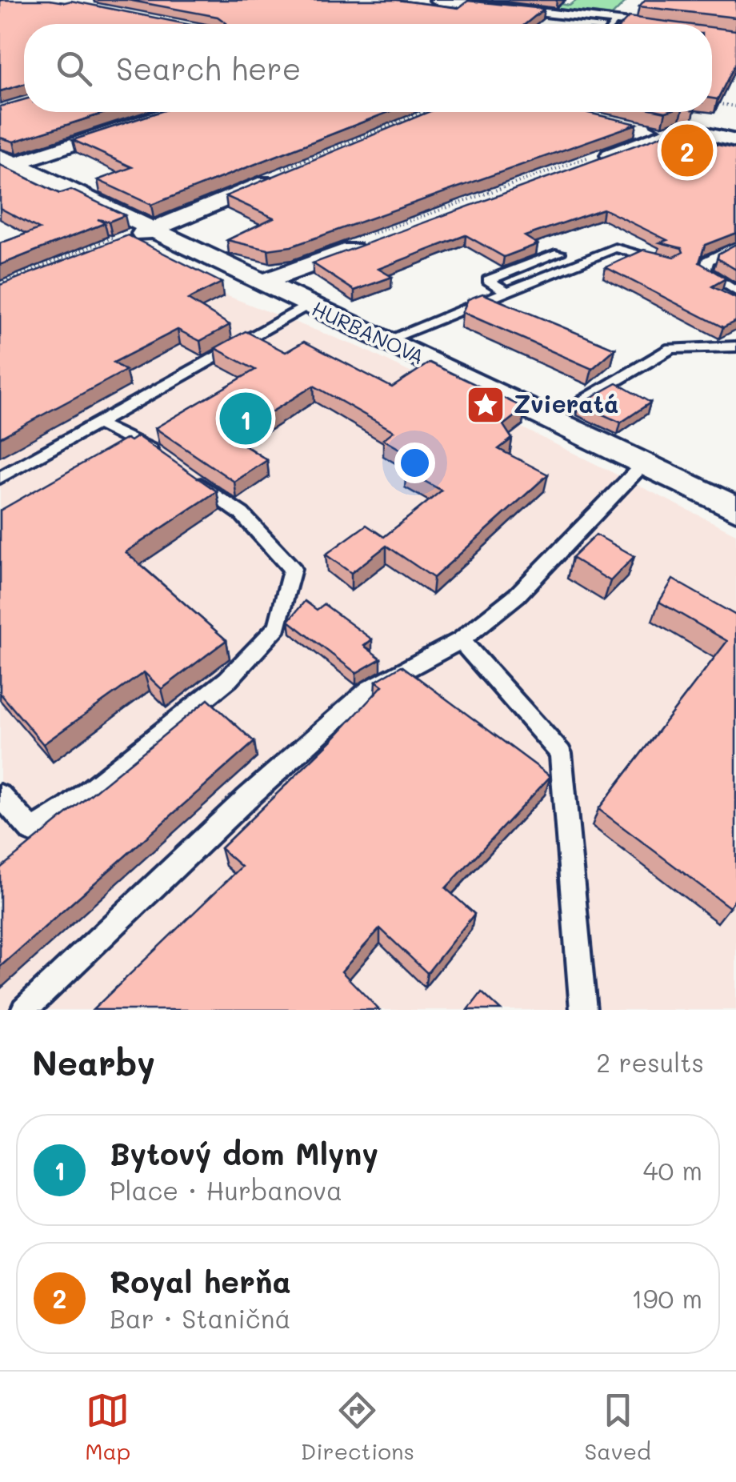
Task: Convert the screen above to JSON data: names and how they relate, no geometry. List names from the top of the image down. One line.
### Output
{"streets":{"street":["HURBANOVA"]},"places":{"place":["Zvieratá"]},"page":{"search":"Search here","pins":["2","1"],"heading":["Nearby","2 results"],"list":[{"mark":"1","name":"Bytový dom Mlyny","note":"Place · Hurbanova","value":"40 m"},{"mark":"2","name":"Royal herňa","note":"Bar · Staničná","value":"190 m"}],"nav":["Map","Directions","Saved"]}}
